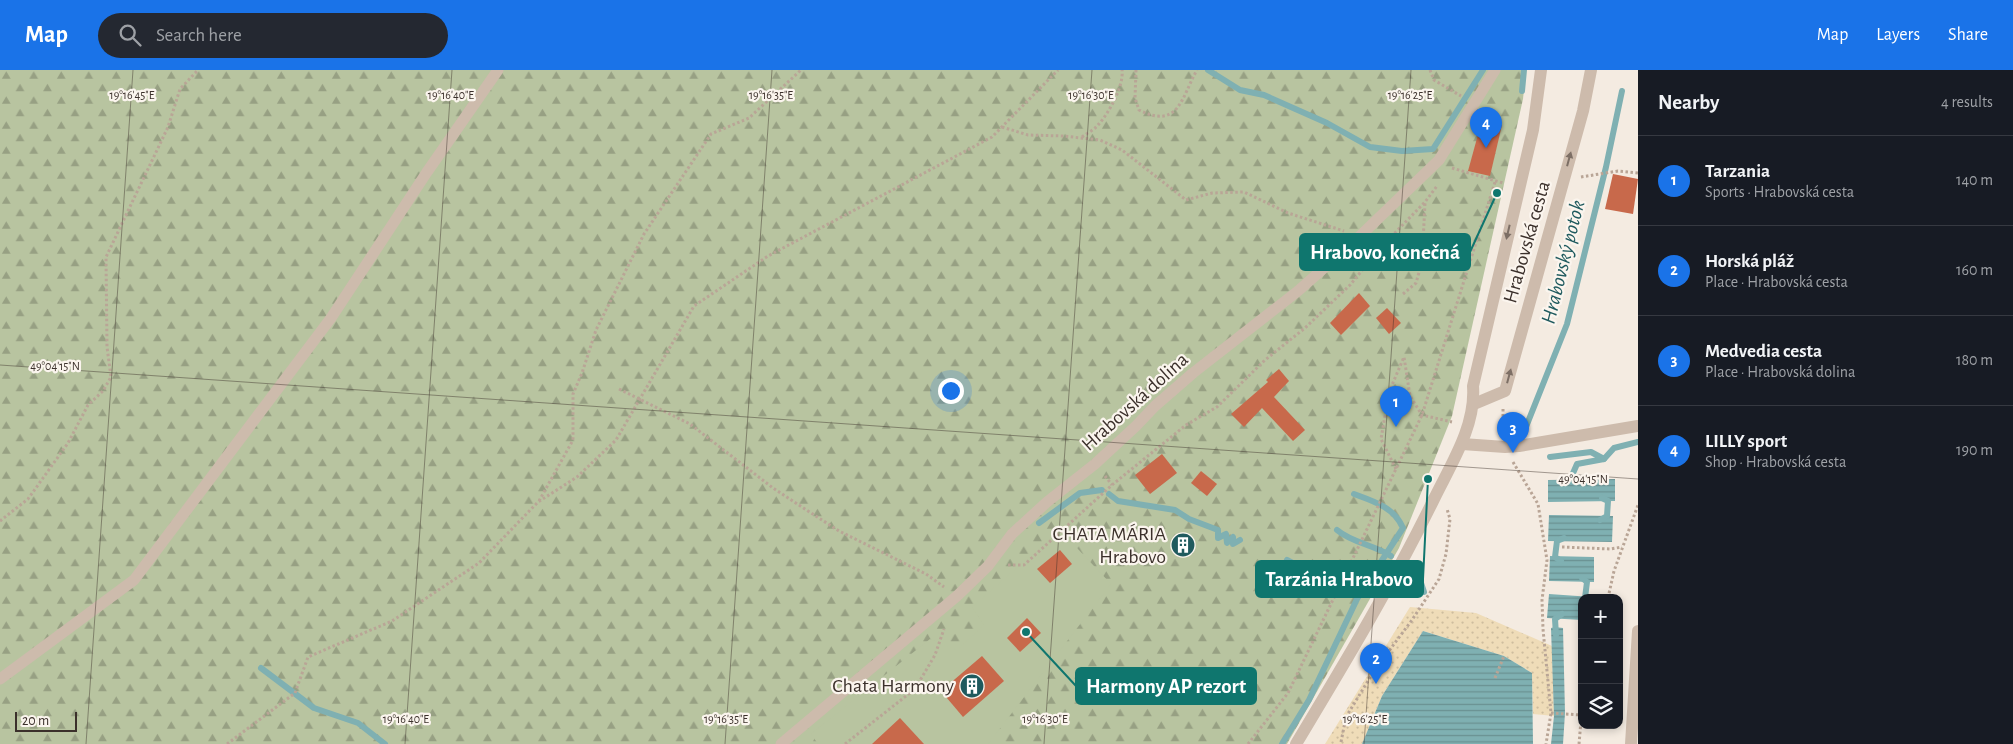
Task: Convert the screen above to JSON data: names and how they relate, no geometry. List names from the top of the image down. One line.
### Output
{"streets":{"street":["Hrabovská cesta"],"lane":["Hrabovská dolina"]},"water":["Hrabovský potok"],"places":{"other":["Hrabovo, konečná","Tarzánia Hrabovo","Harmony AP rezort"],"building":["CHATA MÁRIA Hrabovo","Chata Harmony"]},"scale_bar":"20 m","page":{"header":"Map","search":"Search here","nav":["Map","Layers","Share"],"heading":["Nearby","4 results"],"pins":["4","1","3","2"],"list":[{"mark":"1","name":"Tarzania","note":"Sports · Hrabovská cesta","value":"140 m"},{"mark":"2","name":"Horská pláž","note":"Place · Hrabovská cesta","value":"160 m"},{"mark":"3","name":"Medvedia cesta","note":"Place · Hrabovská dolina","value":"180 m"},{"mark":"4","name":"LILLY sport","note":"Shop · Hrabovská cesta","value":"190 m"}],"map_buttons":["+","−"],"scale":"20 m"},"coordinates":["19°16'45\"E","19°16'40\"E","19°16'35\"E","19°16'30\"E","19°16'25\"E","49°04'15\"N"]}
